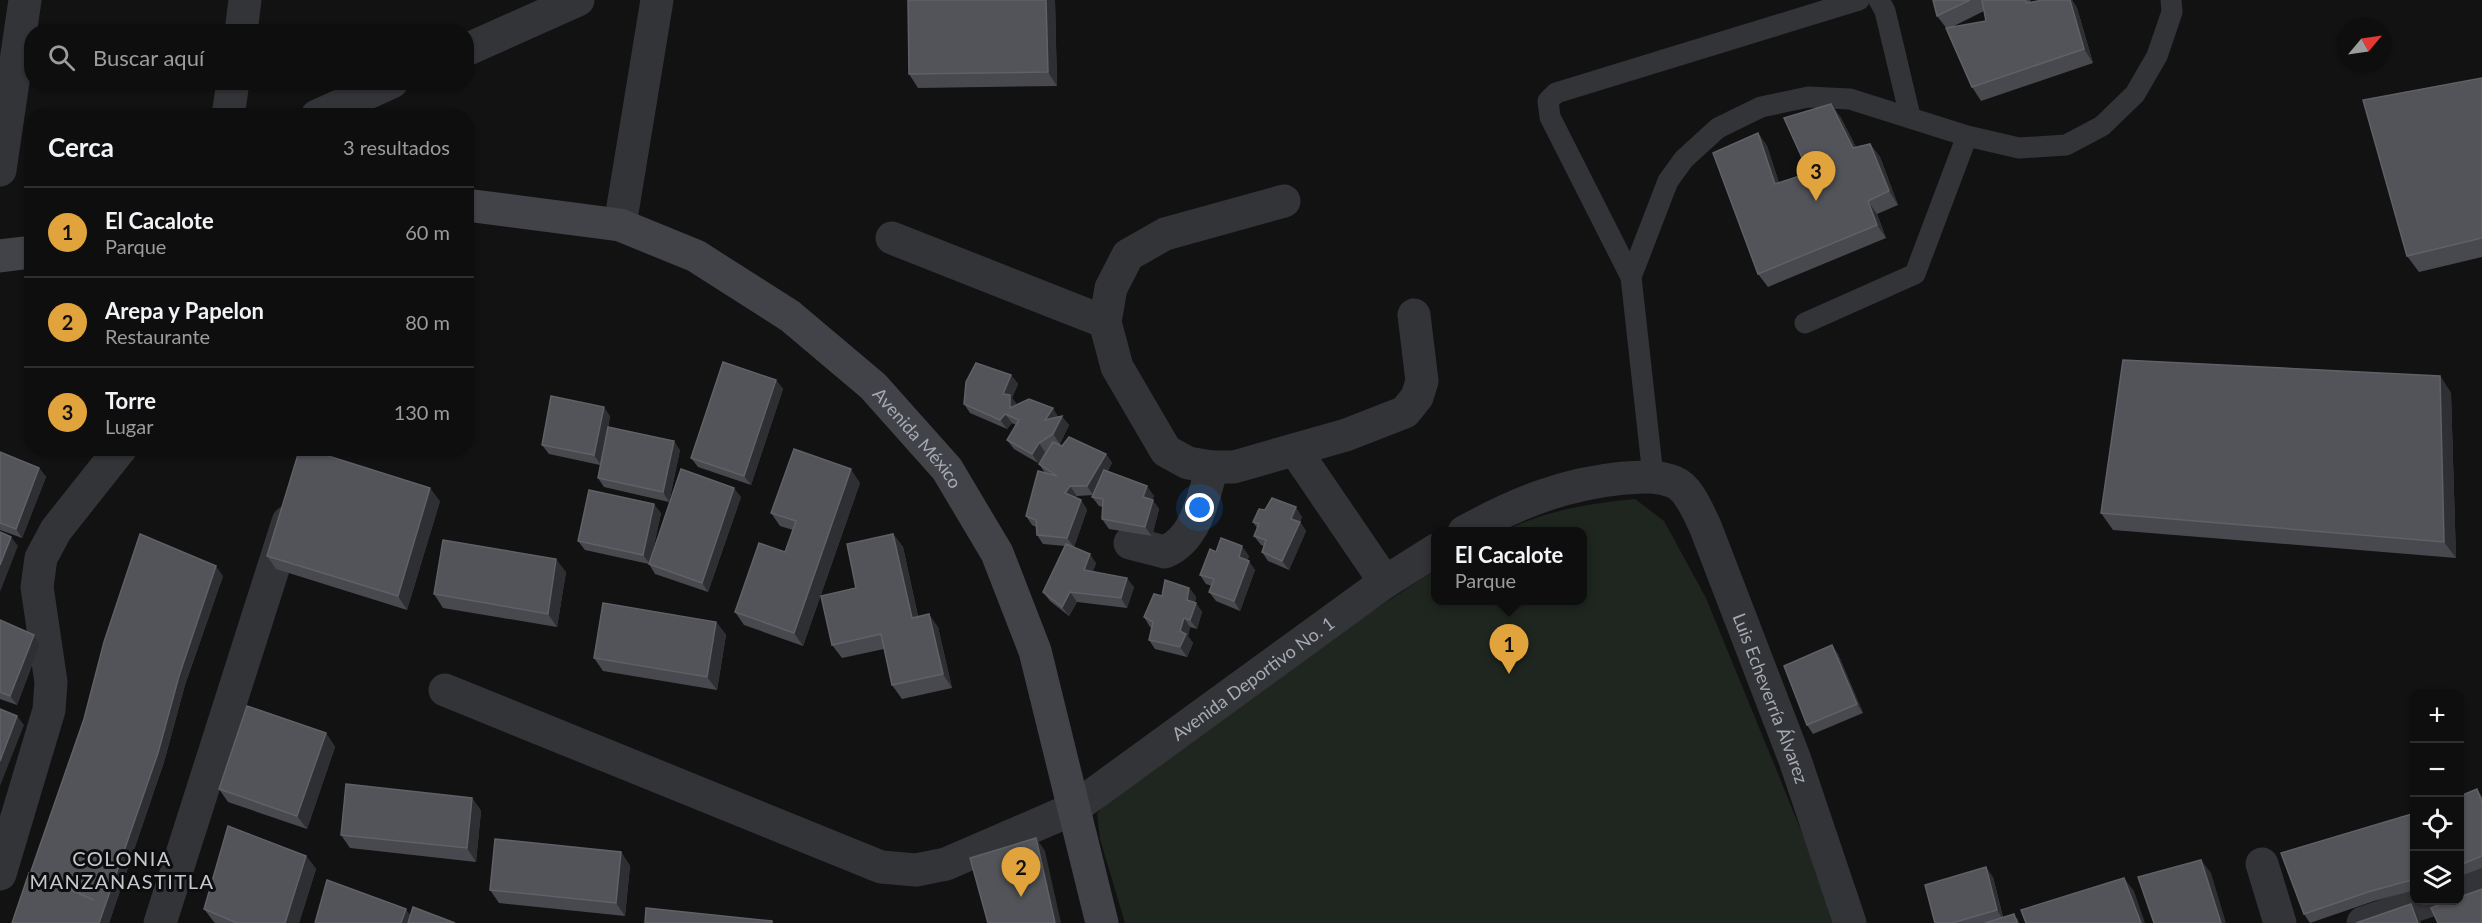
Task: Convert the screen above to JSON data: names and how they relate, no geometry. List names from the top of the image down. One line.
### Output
{"streets":{"main road":["Avenida México"],"street":["Avenida Deportivo No. 1","Luis Echeverría Álvarez"]},"crossings":[["Avenida México","Avenida Deportivo No. 1"]],"districts":["COLONIA MANZANASTITLA"],"north":"top right","page":{"search":"Buscar aquí","heading":["Cerca","3 resultados"],"pins":["3","1","2"],"list":[{"mark":"1","name":"El Cacalote","note":"Parque","value":"60 m"},{"mark":"2","name":"Arepa y Papelon","note":"Restaurante","value":"80 m"},{"mark":"3","name":"Torre","note":"Lugar","value":"130 m"}],"popup":["El Cacalote","Parque"],"map_buttons":["+","−"]}}
